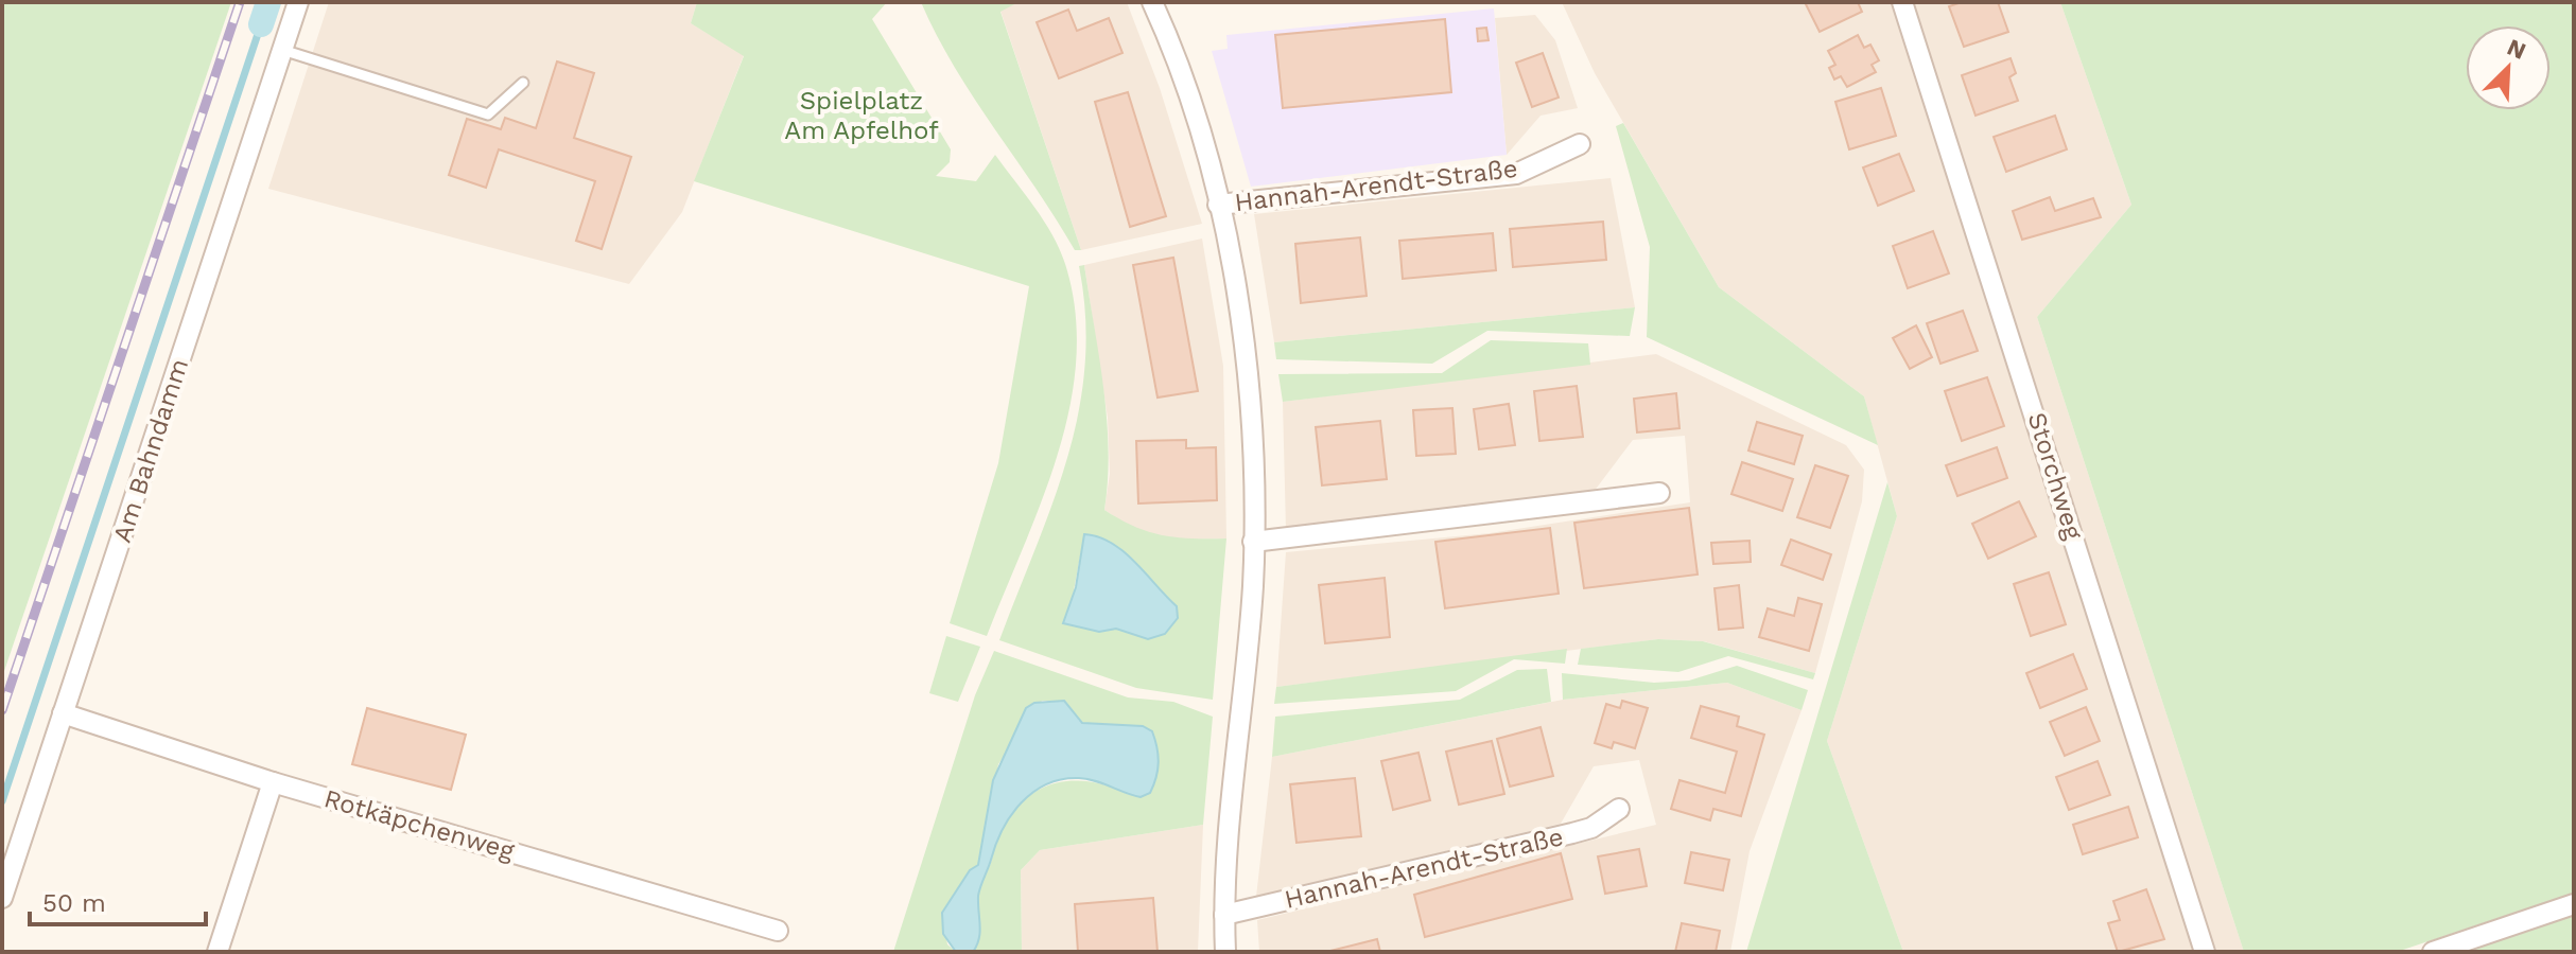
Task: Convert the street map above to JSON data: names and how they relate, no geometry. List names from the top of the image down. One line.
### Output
{"streets":{"street":["Hannah-Arendt-Straße","Am Bahndamm","Storchweg","Rotkäpchenweg"]},"crossings":[["Am Bahndamm","Rotkäpchenweg"]],"parks":["Spielplatz Am Apfelhof"],"scale_bar":"50 m","north":"top right"}
